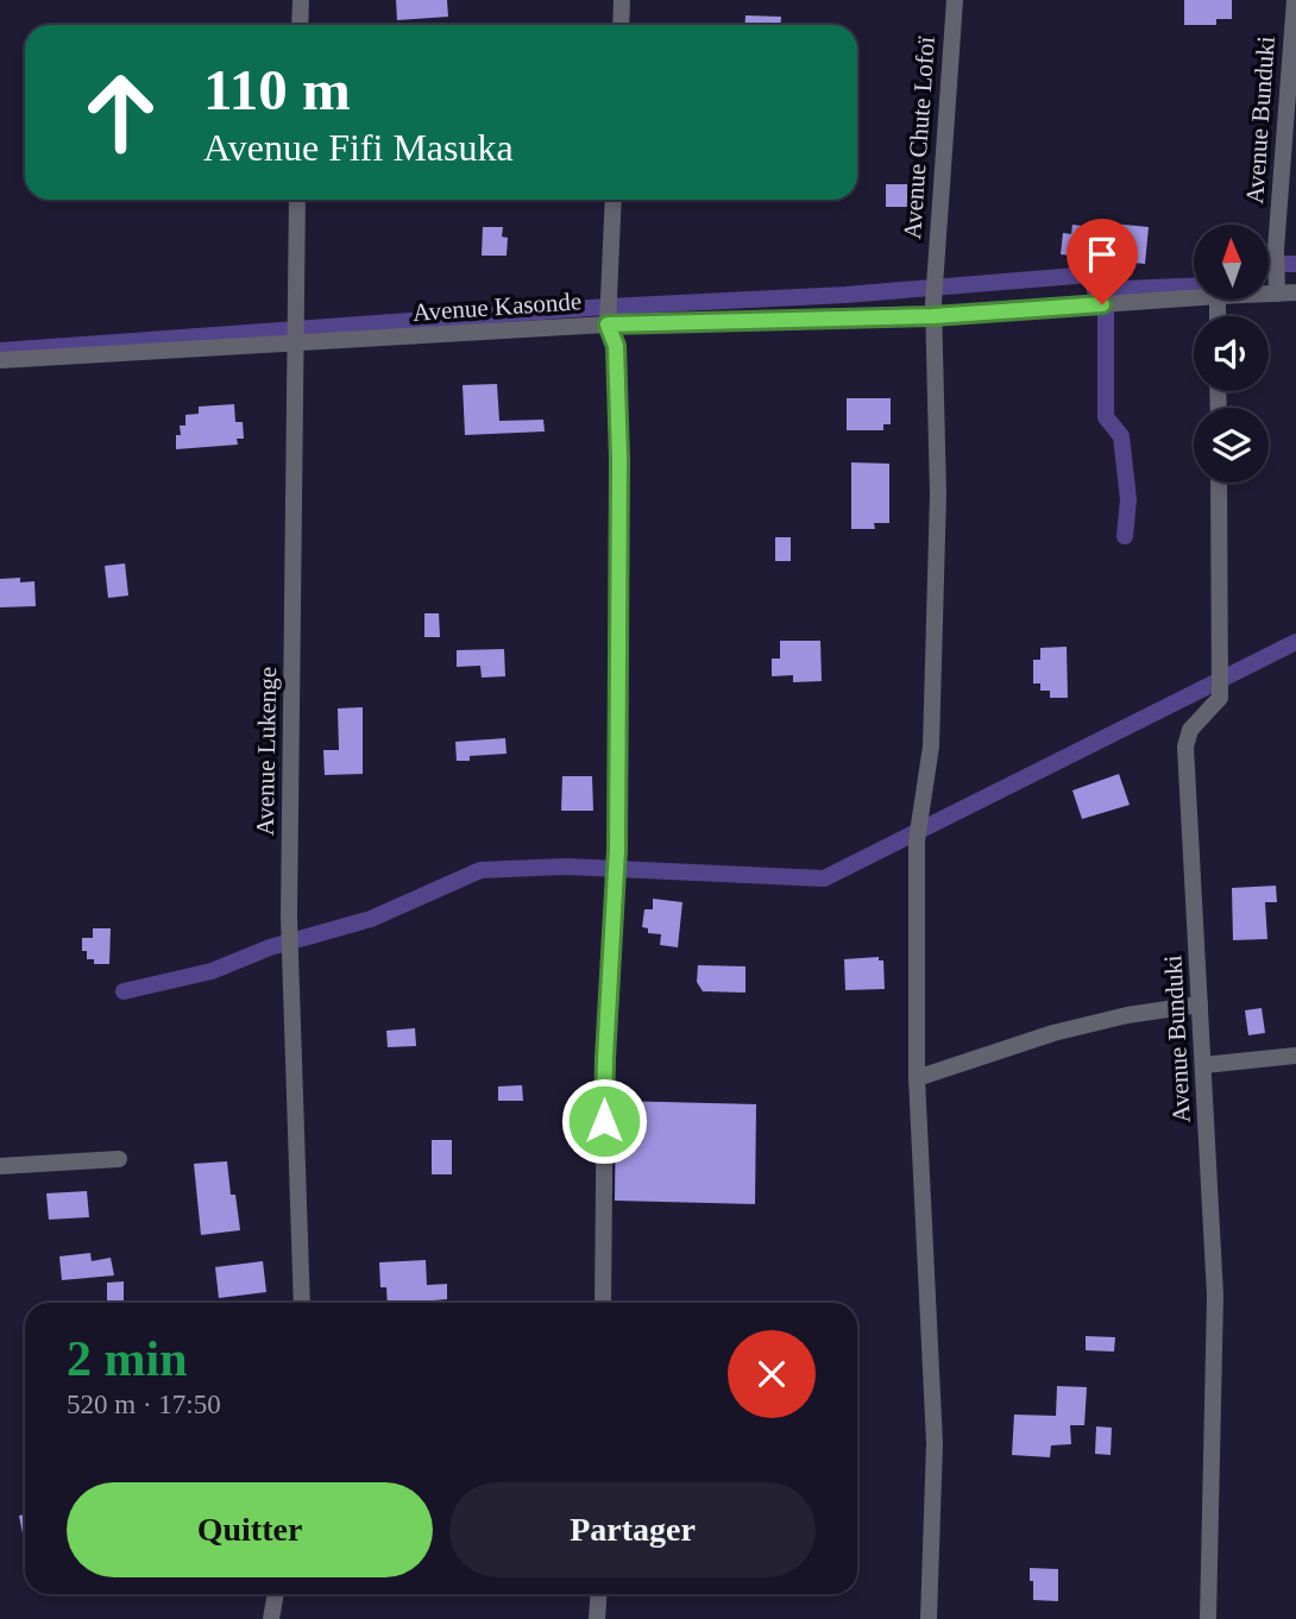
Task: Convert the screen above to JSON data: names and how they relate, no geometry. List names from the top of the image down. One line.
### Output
{"streets":{"street":["Avenue Bunduki","Avenue Chute Lofoï","Avenue Kasonde","Avenue Lukenge"]},"crossings":[["Avenue Bunduki","Avenue Kasonde"],["Avenue Chute Lofoï","Avenue Kasonde"],["Avenue Kasonde","Avenue Lukenge"]],"north":"top","page":{"turn":["110 m","Avenue Fifi Masuka"],"heading":["2 min","520 m · 17:50"],"buttons":["Quitter","Partager"]}}
